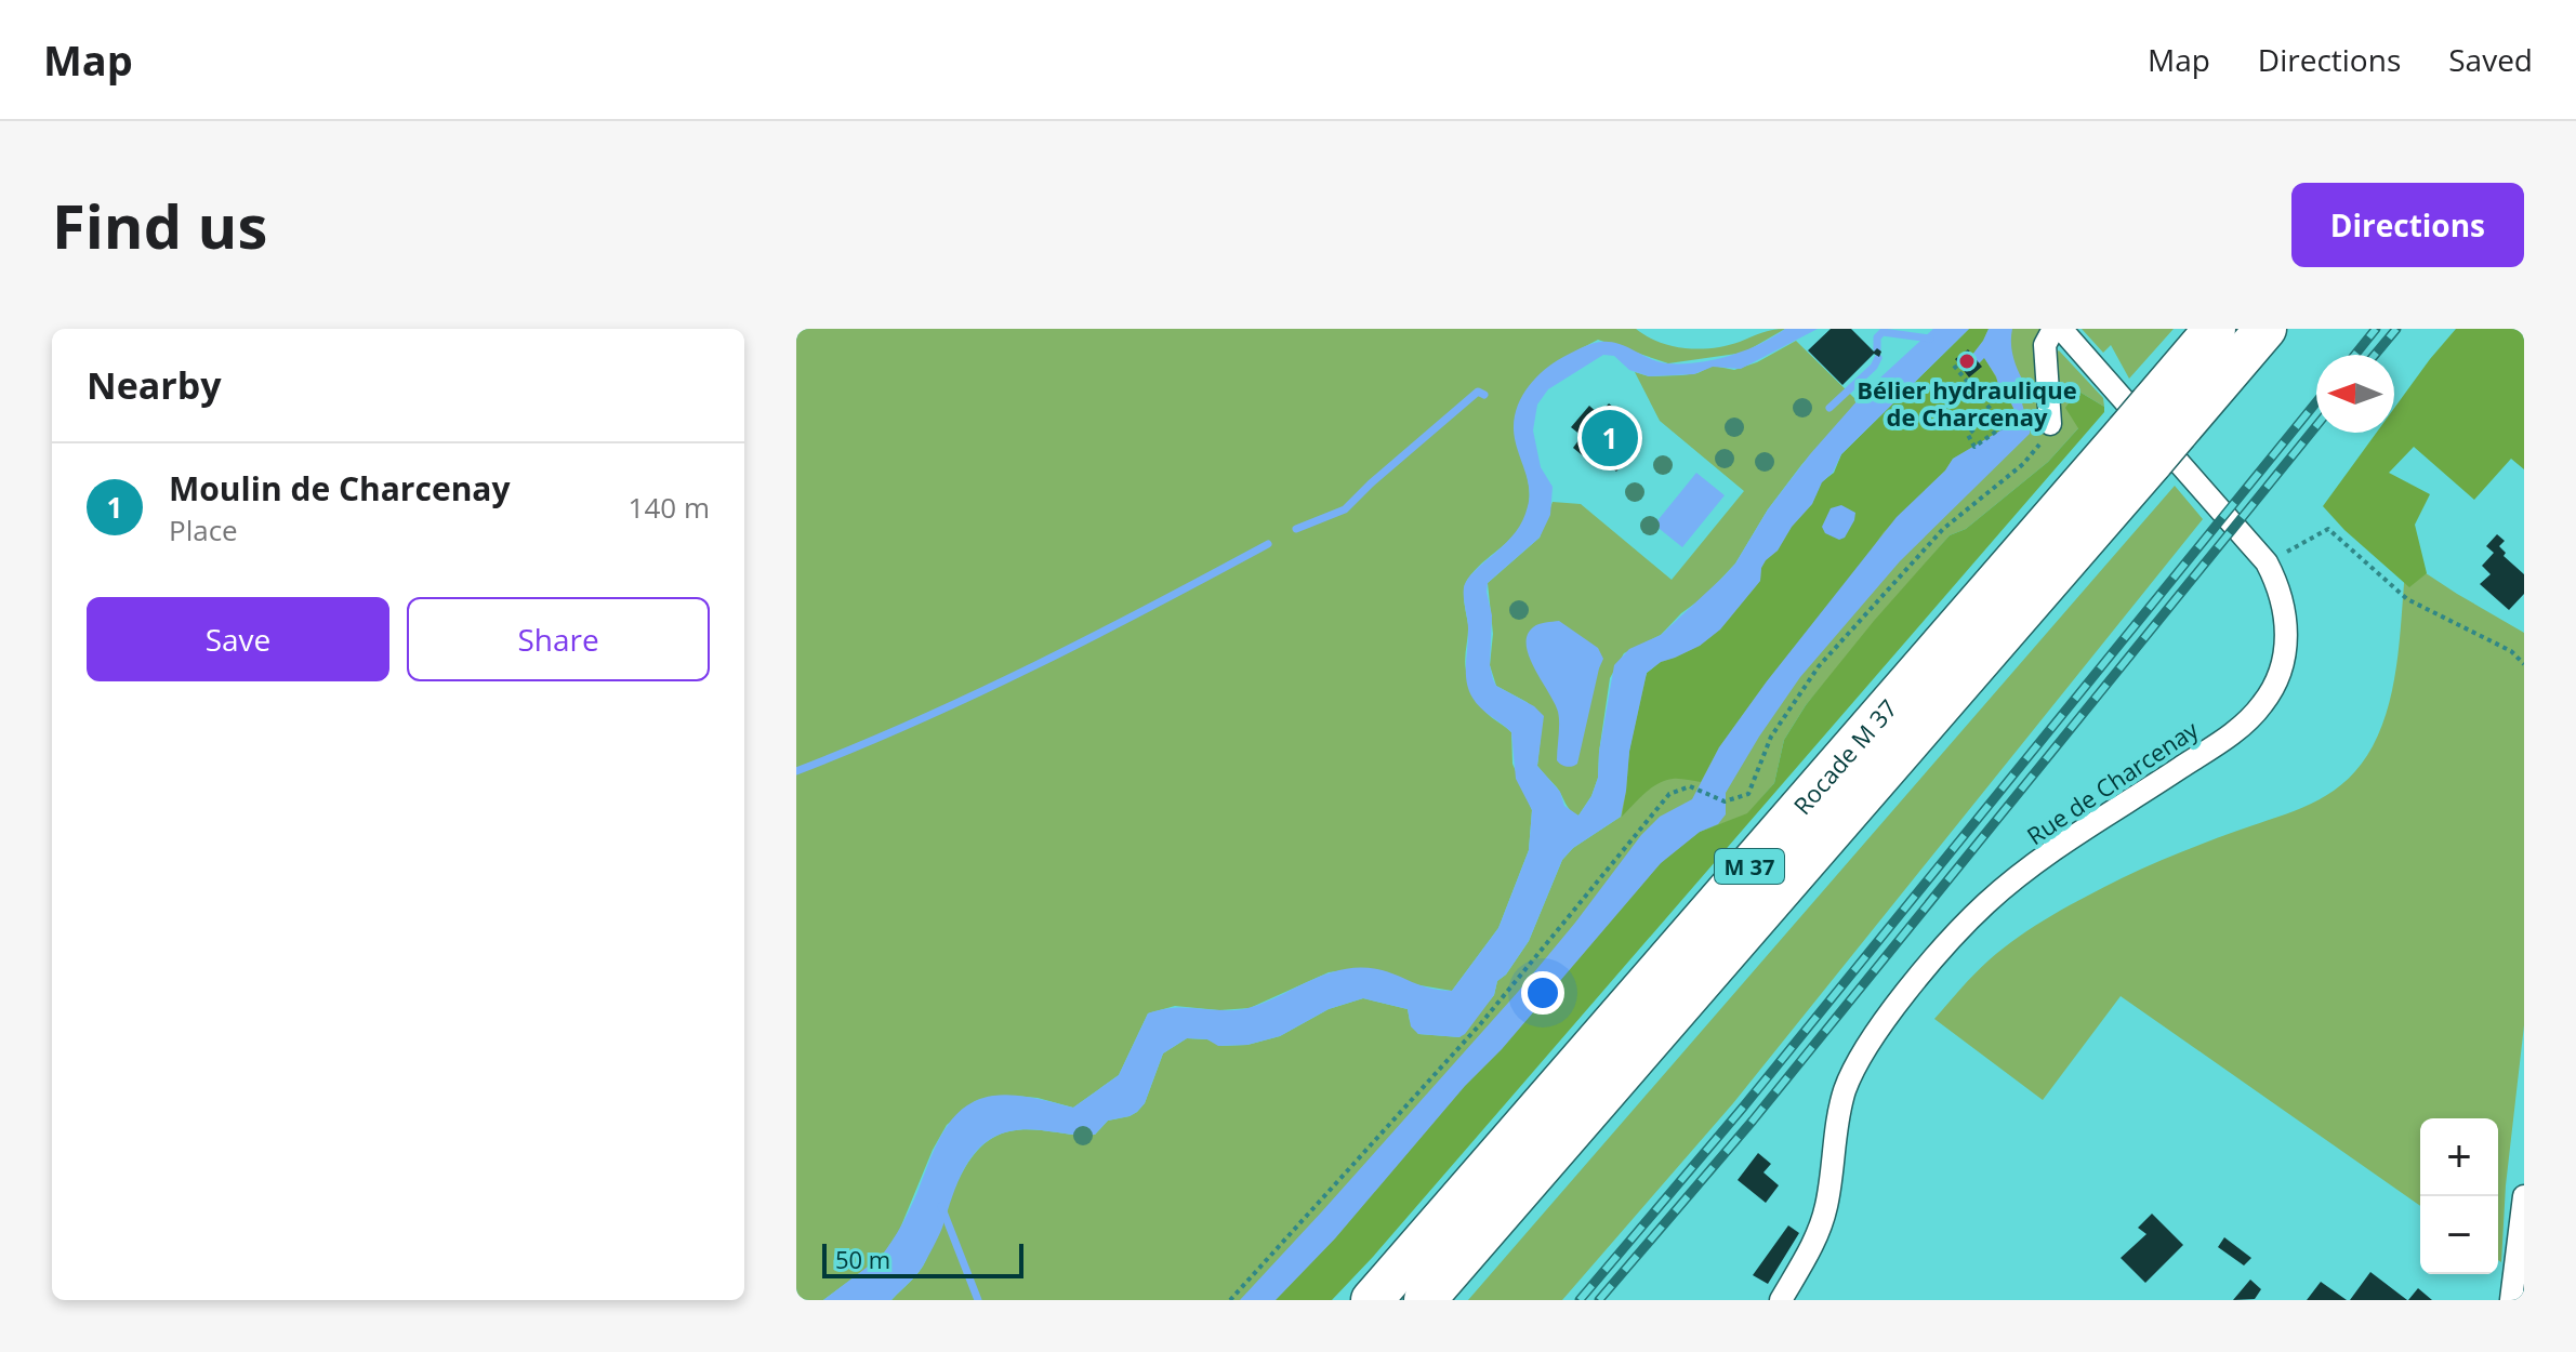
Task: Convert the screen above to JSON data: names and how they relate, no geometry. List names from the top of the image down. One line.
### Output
{"streets":{"highway":["Rocade M 37","M 37"],"street":["Rue de Charcenay"]},"places":["Bélier hydraulique de Charcenay"],"scale_bar":"50 m","north":"left","page":{"header":"Map","nav":["Map","Directions","Saved"],"buttons":["Directions",["Save","Share"]],"title":"Find us","heading":"Nearby","pins":"1","list":[{"mark":"1","name":"Moulin de Charcenay","note":"Place","value":"140 m"}],"map_buttons":["+","−"],"scale":"50 m"}}
